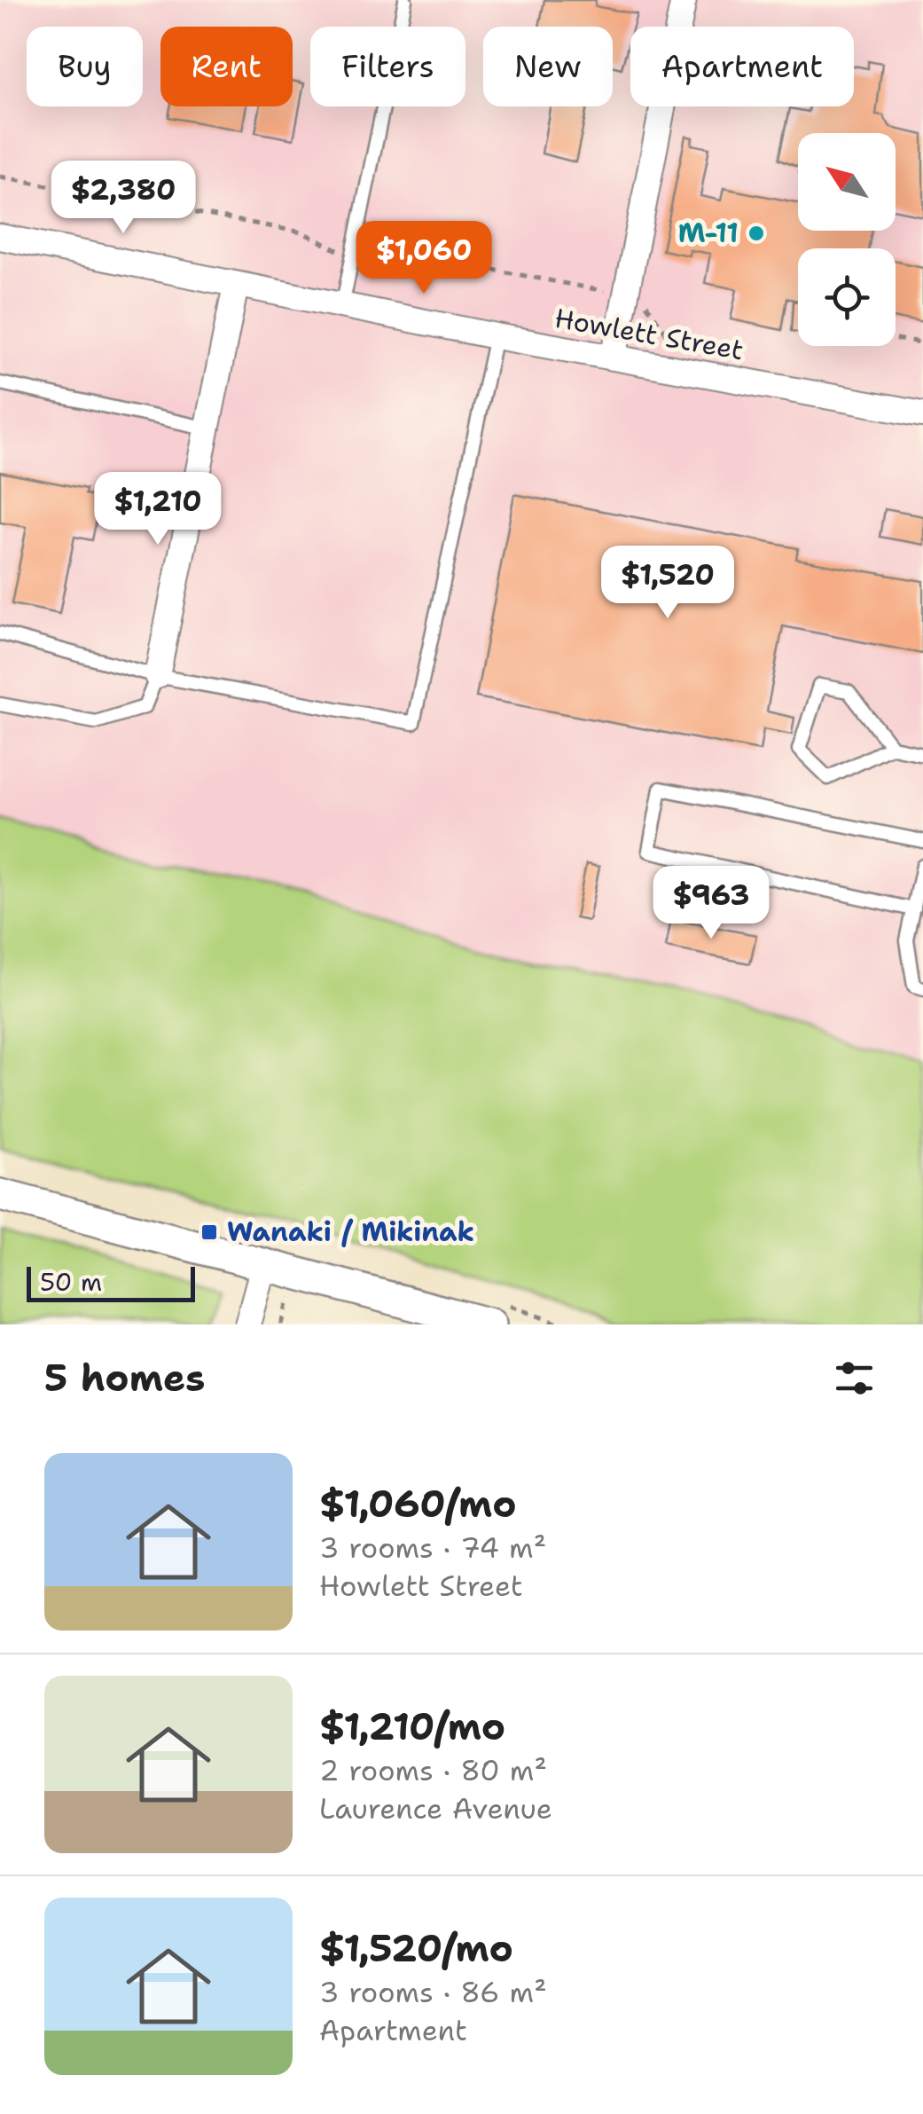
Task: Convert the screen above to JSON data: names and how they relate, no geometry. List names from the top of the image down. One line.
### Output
{"streets":{"street":["Howlett Street"]},"places":{"other":["M-11"],"transit":["Wanaki / Mikinak"]},"scale_bar":"50 m","north":"top left","page":{"chip":["Buy","Rent","Filters","New","Apartment"],"price":["$2,380","$1,060","$1,210","$1,520","$963"],"scale":"50 m","heading":"5 homes","list":[{"name":"$1,060/mo","note":"3 rooms · 74 m² · Howlett Street"},{"name":"$1,210/mo","note":"2 rooms · 80 m² · Laurence Avenue"},{"name":"$1,520/mo","note":"3 rooms · 86 m² · Apartment"}]}}
